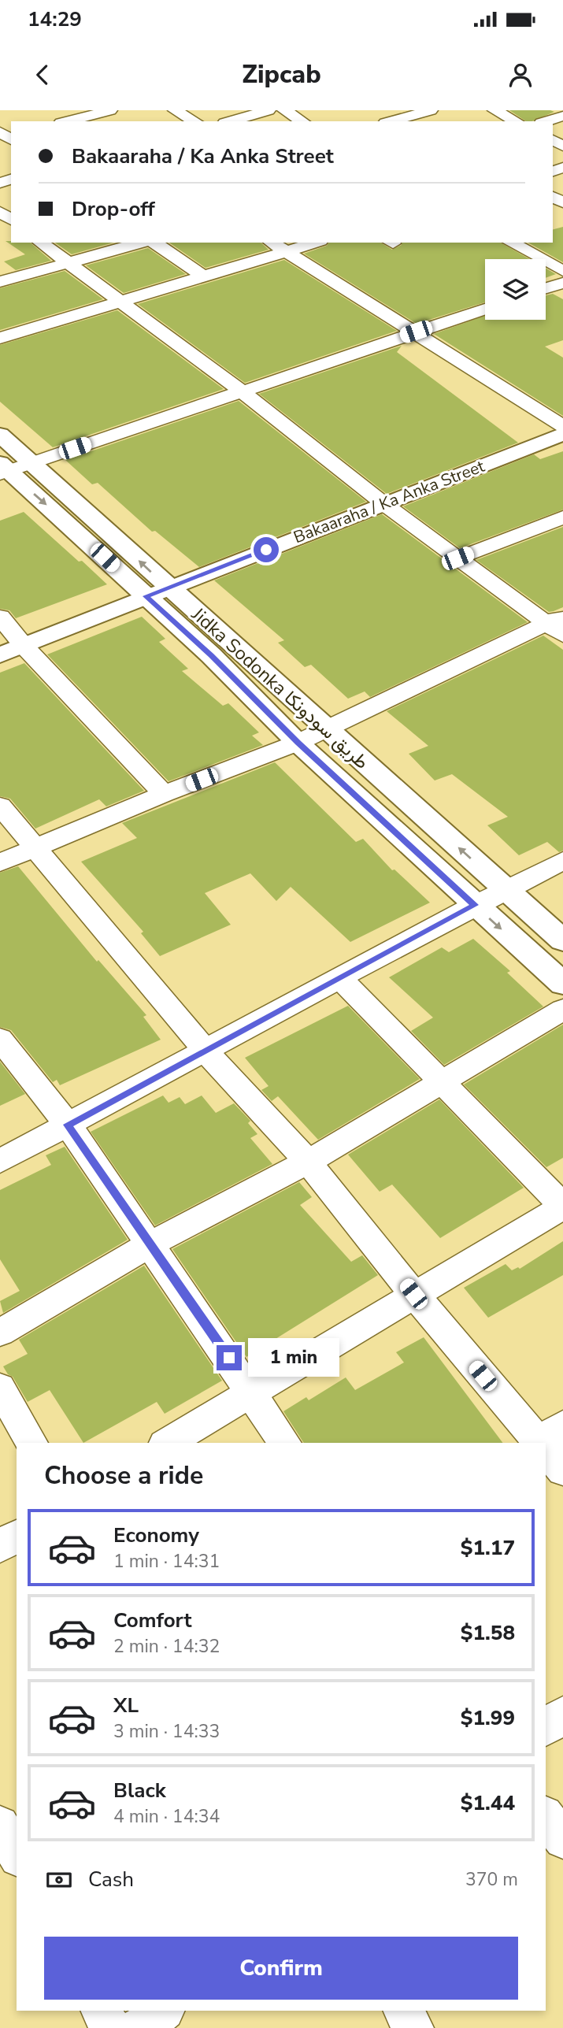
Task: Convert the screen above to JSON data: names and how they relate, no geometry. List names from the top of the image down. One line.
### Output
{"streets":{"main road":["Bakaaraha / Ka Anka Street","Jidka Sodonka طريق سودونكا"]},"crossings":[["Bakaaraha / Ka Anka Street","Jidka Sodonka طريق سودونكا"]],"page":{"status":"14:29","header":"Zipcab","banner":["Bakaaraha / Ka Anka Street","Drop-off"],"bubble":"1 min","heading":"Choose a ride","list":[{"name":"Economy","note":"1 min · 14:31","value":"$1.17"},{"name":"Comfort","note":"2 min · 14:32","value":"$1.58"},{"name":"XL","note":"3 min · 14:33","value":"$1.99"},{"name":"Black","note":"4 min · 14:34","value":"$1.44"}],"pay":["Cash","370 m"],"buttons":"Confirm"}}
